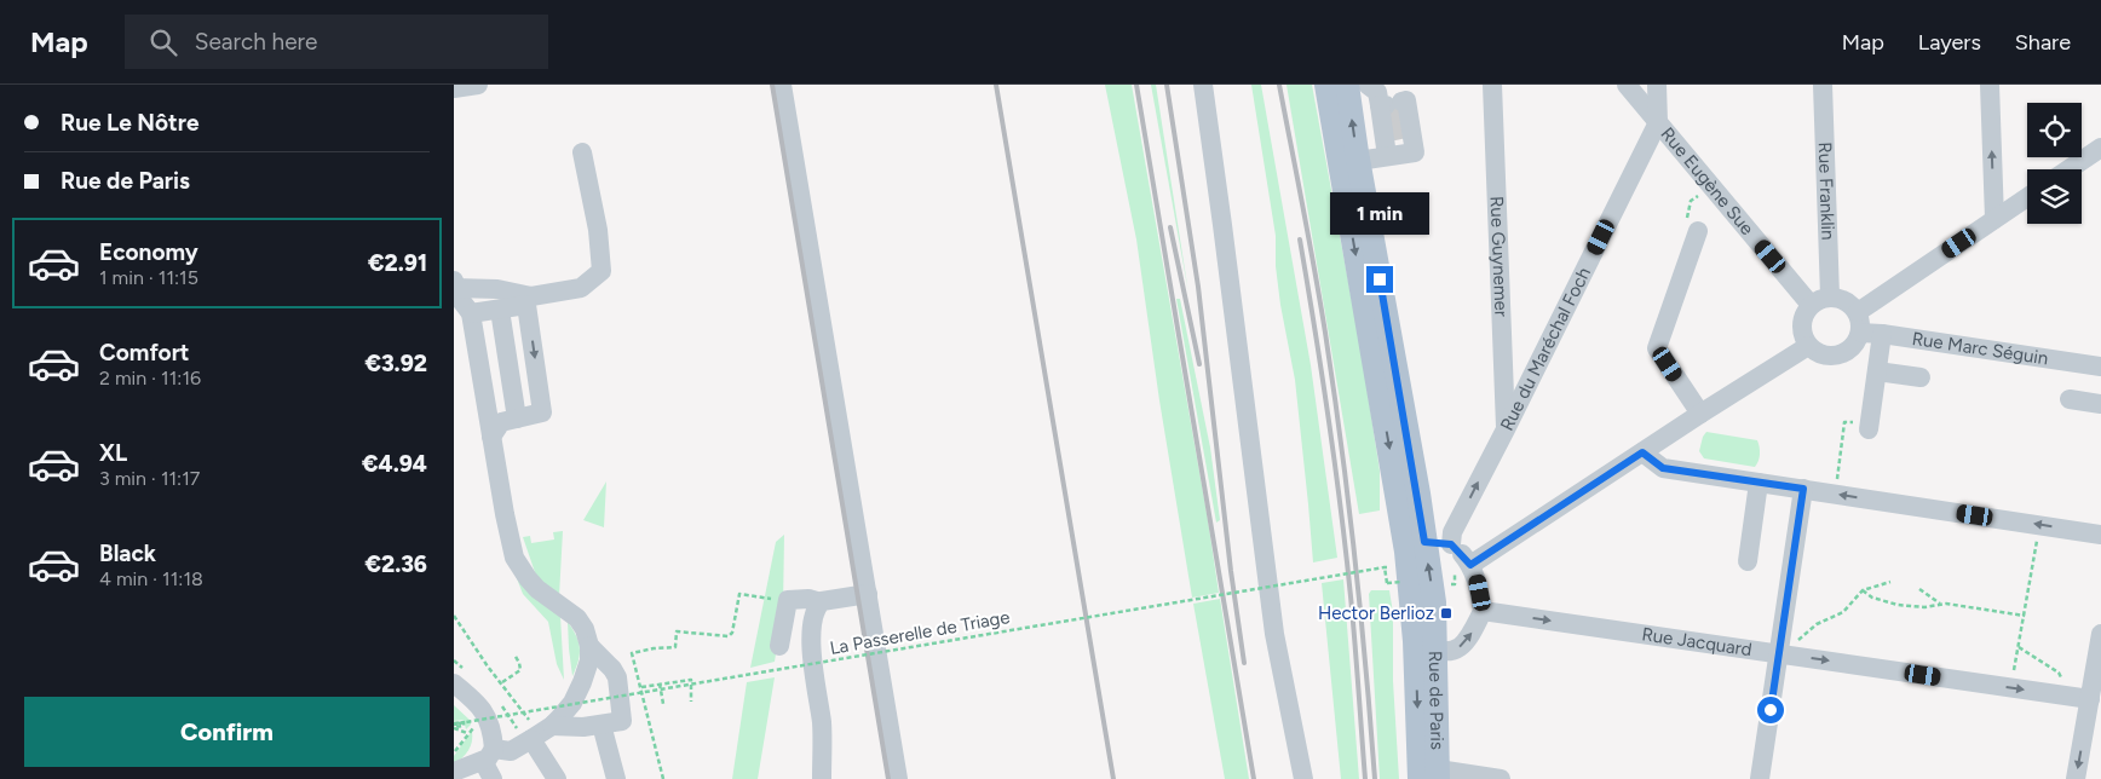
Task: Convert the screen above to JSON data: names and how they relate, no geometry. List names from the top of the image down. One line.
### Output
{"streets":{"main road":["Rue de Paris"],"street":["Rue Eugène Sue","Rue Franklin","Rue Guynemer","Rue Marc Séguin","Rue du Maréchal Foch","Rue Jacquard"],"path":["La Passerelle de Triage"]},"crossings":[["Rue Eugène Sue","Rue Franklin"],["Rue Eugène Sue","Rue Marc Séguin"],["Rue Eugène Sue","Rue du Maréchal Foch"],["Rue Franklin","Rue Marc Séguin"],["Rue Guynemer","Rue du Maréchal Foch"]],"places":{"transit":["Hector Berlioz"]},"page":{"header":"Map","search":"Search here","nav":["Map","Layers","Share"],"banner":["Rue Le Nôtre","Rue de Paris"],"bubble":"1 min","list":[{"name":"Economy","note":"1 min · 11:15","value":"€2.91"},{"name":"Comfort","note":"2 min · 11:16","value":"€3.92"},{"name":"XL","note":"3 min · 11:17","value":"€4.94"},{"name":"Black","note":"4 min · 11:18","value":"€2.36"}],"buttons":"Confirm"}}
